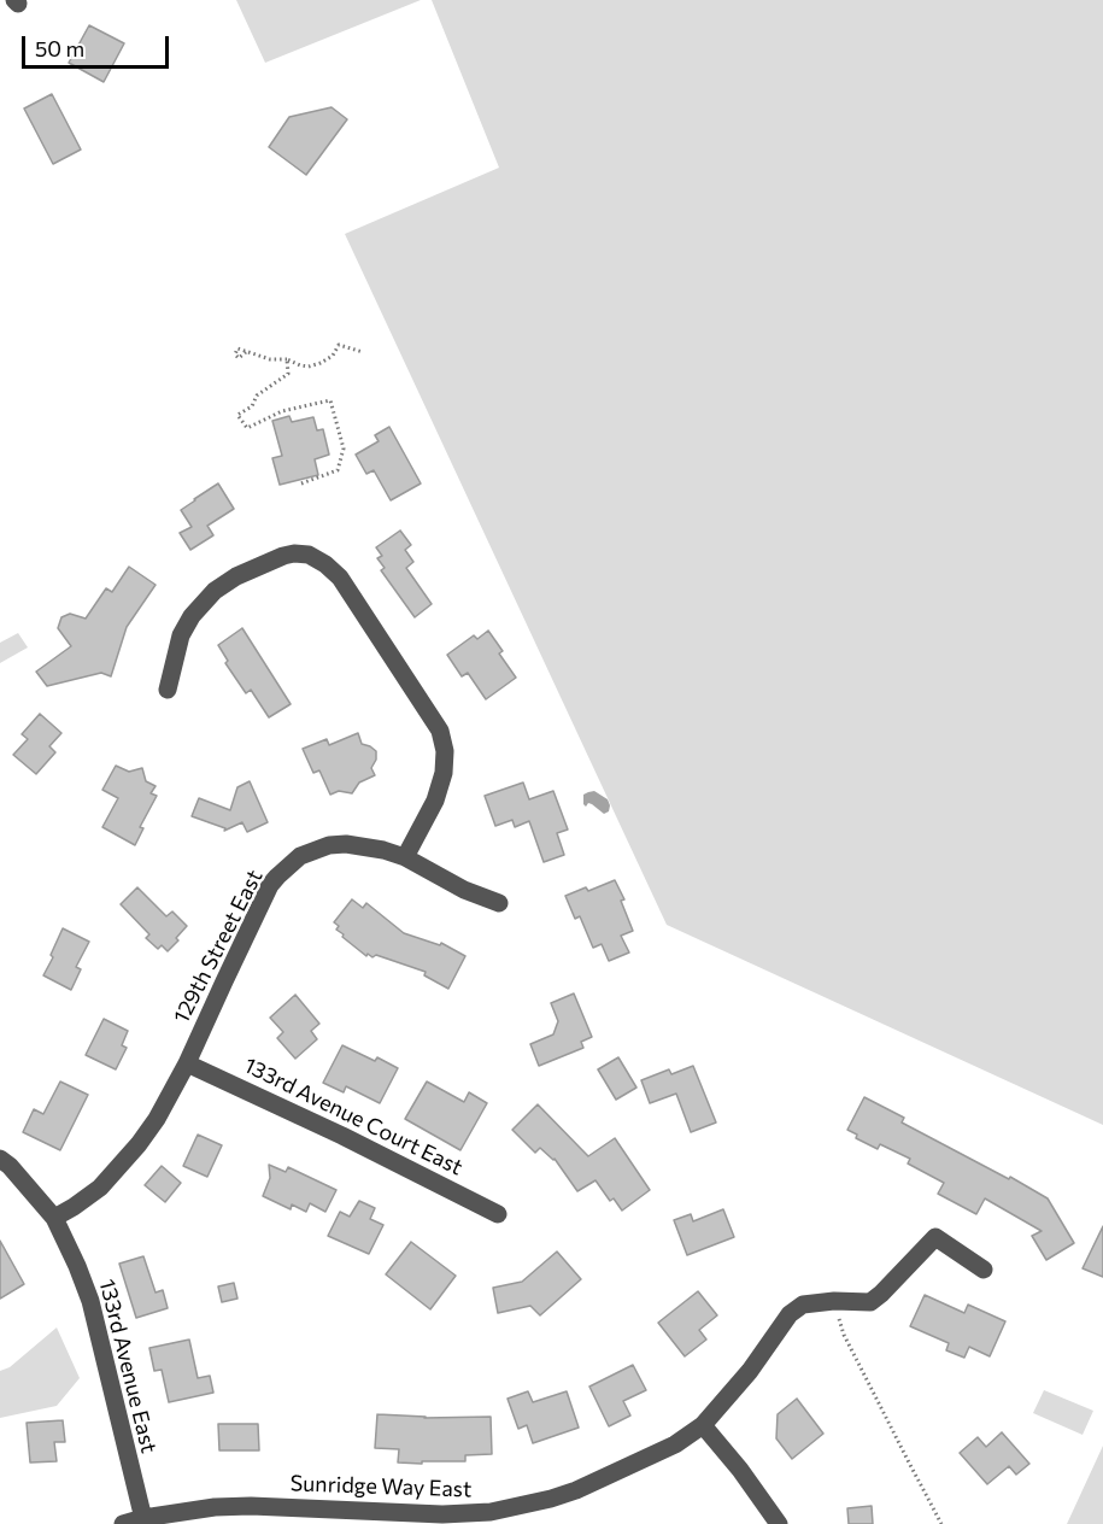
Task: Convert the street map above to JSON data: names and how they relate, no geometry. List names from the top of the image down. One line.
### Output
{"streets":{"street":["129th Street East","133rd Avenue Court East","133rd Avenue East","Sunridge Way East"]},"crossings":[["129th Street East","133rd Avenue Court East"],["129th Street East","133rd Avenue East"],["133rd Avenue East","Sunridge Way East"]],"scale_bar":"50 m"}
